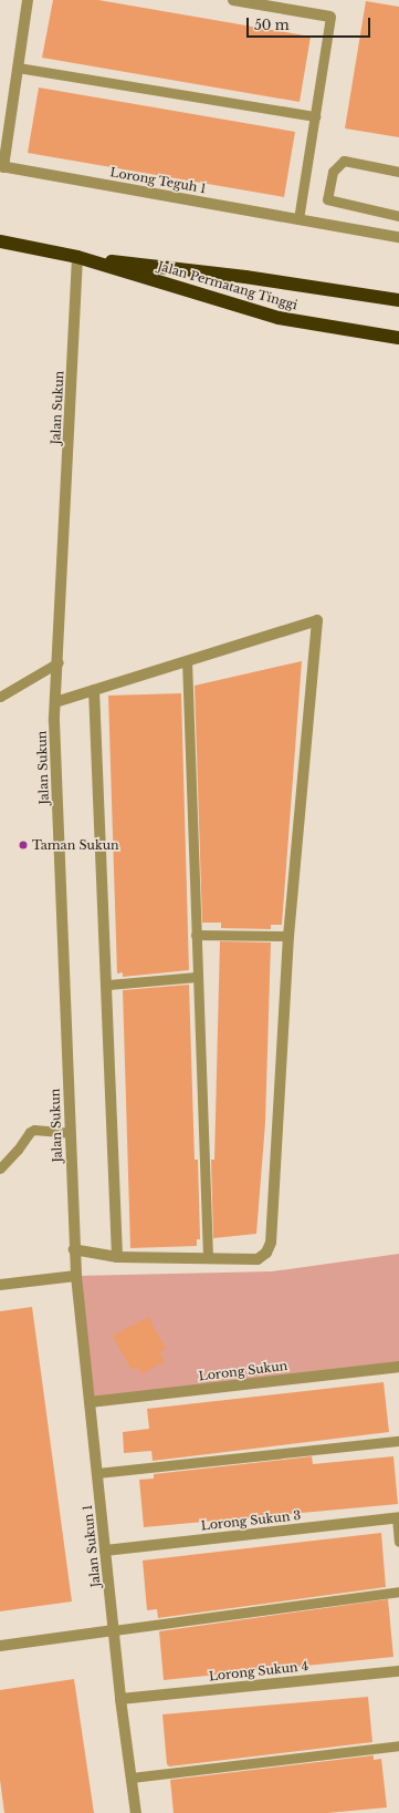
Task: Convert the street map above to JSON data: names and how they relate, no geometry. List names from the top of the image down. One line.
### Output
{"streets":{"highway":["Jalan Permatang Tinggi"],"street":["Lorong Teguh 1","Jalan Sukun","Lorong Sukun","Lorong Sukun 3","Jalan Sukun 1","Lorong Sukun 4"]},"crossings":[["Jalan Permatang Tinggi","Jalan Sukun"],["Jalan Sukun","Jalan Sukun 1"],["Lorong Sukun","Jalan Sukun 1"],["Lorong Sukun 3","Jalan Sukun 1"],["Jalan Sukun 1","Lorong Sukun 4"]],"places":["Taman Sukun"],"scale_bar":"50 m"}
